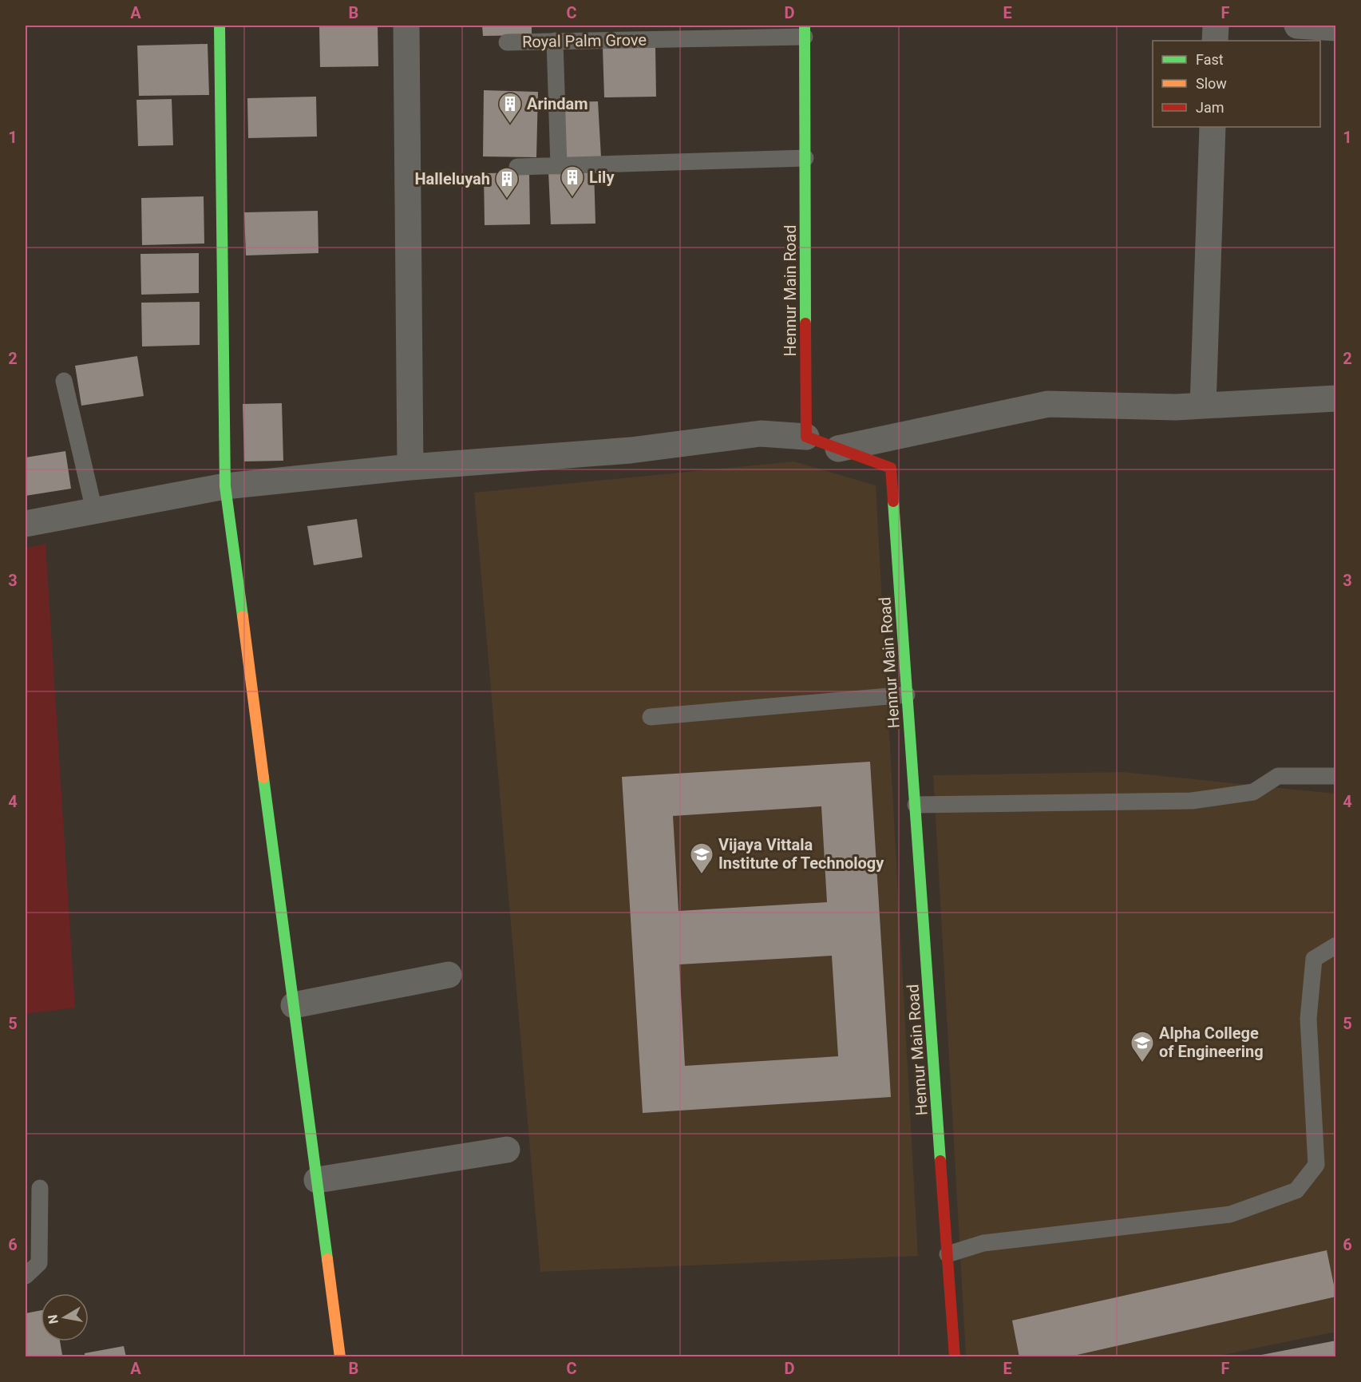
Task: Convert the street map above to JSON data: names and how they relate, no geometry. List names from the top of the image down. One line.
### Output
{"streets":{"main road":["Hennur Main Road"],"lane":["Royal Palm Grove"]},"crossings":[["Royal Palm Grove","Hennur Main Road"]],"places":{"building":["Arindam","Lily","Halleluyah"],"school or university":["Vijaya Vittala Institute of Technology","Alpha College of Engineering"]},"legend":["Fast","Slow","Jam"],"north":"left","grid":{"columns":["A","B","C","D","E","F"],"rows":["1","2","3","4","5","6"]}}
